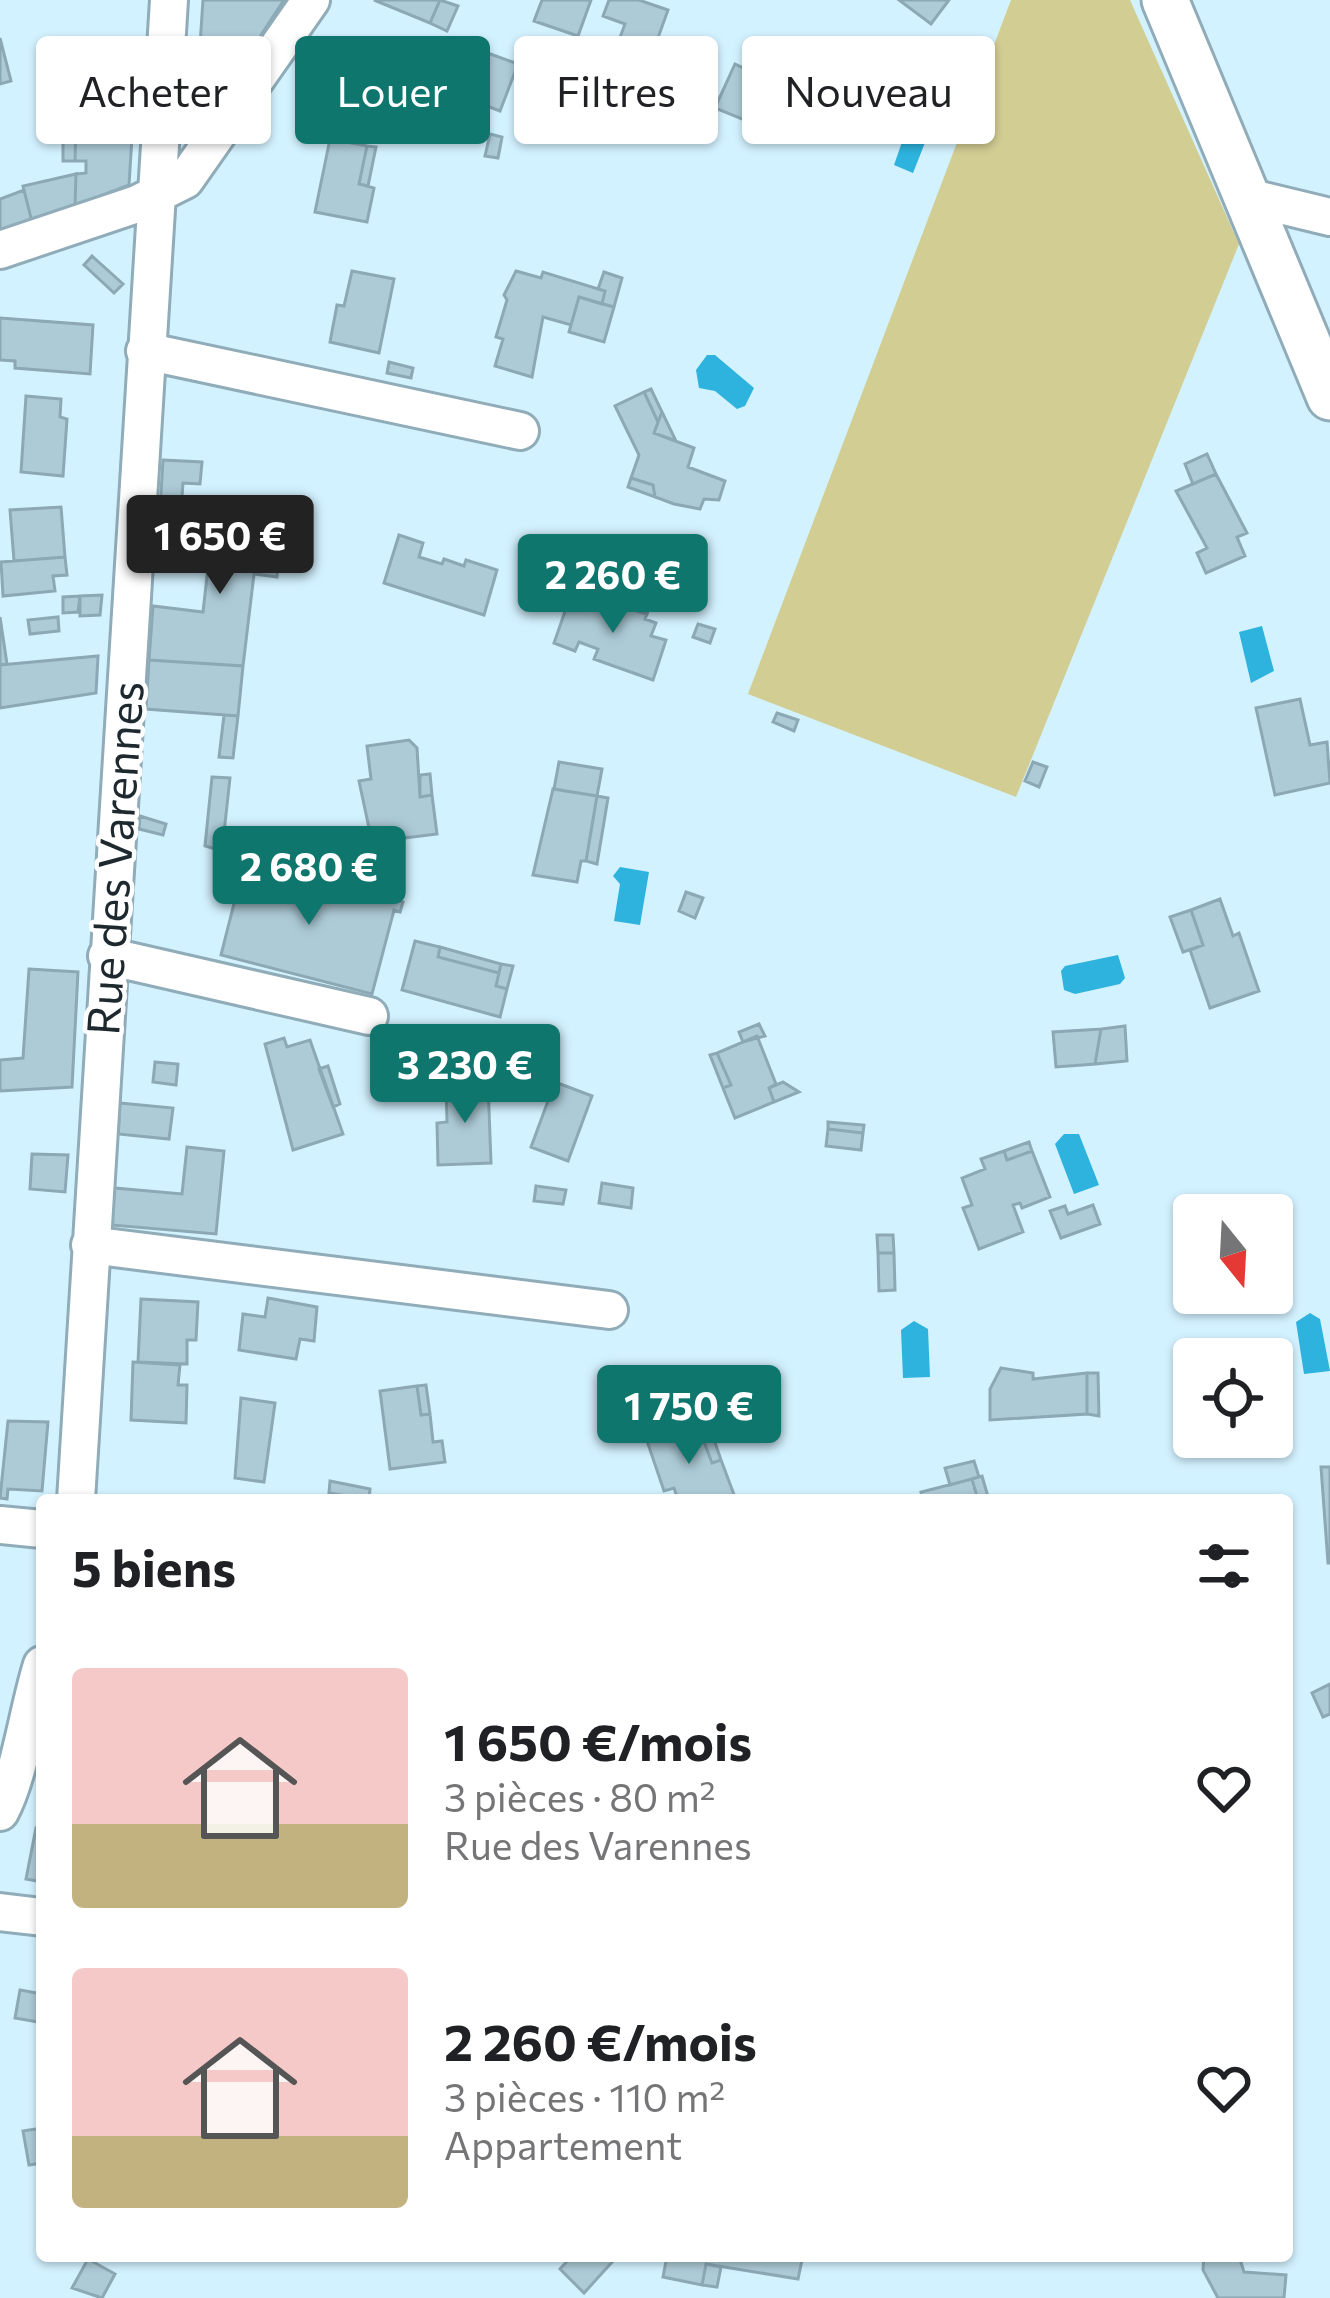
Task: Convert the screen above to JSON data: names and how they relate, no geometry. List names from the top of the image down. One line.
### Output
{"streets":{"street":["Rue des Varennes"]},"north":"bottom","page":{"chip":["Acheter","Louer","Filtres","Nouveau"],"price":["1 650 €","2 260 €","2 680 €","3 230 €","1 750 €"],"heading":"5 biens","list":[{"name":"1 650 €/mois","note":"3 pièces · 80 m² · Rue des Varennes"},{"name":"2 260 €/mois","note":"3 pièces · 110 m² · Appartement"}]}}
